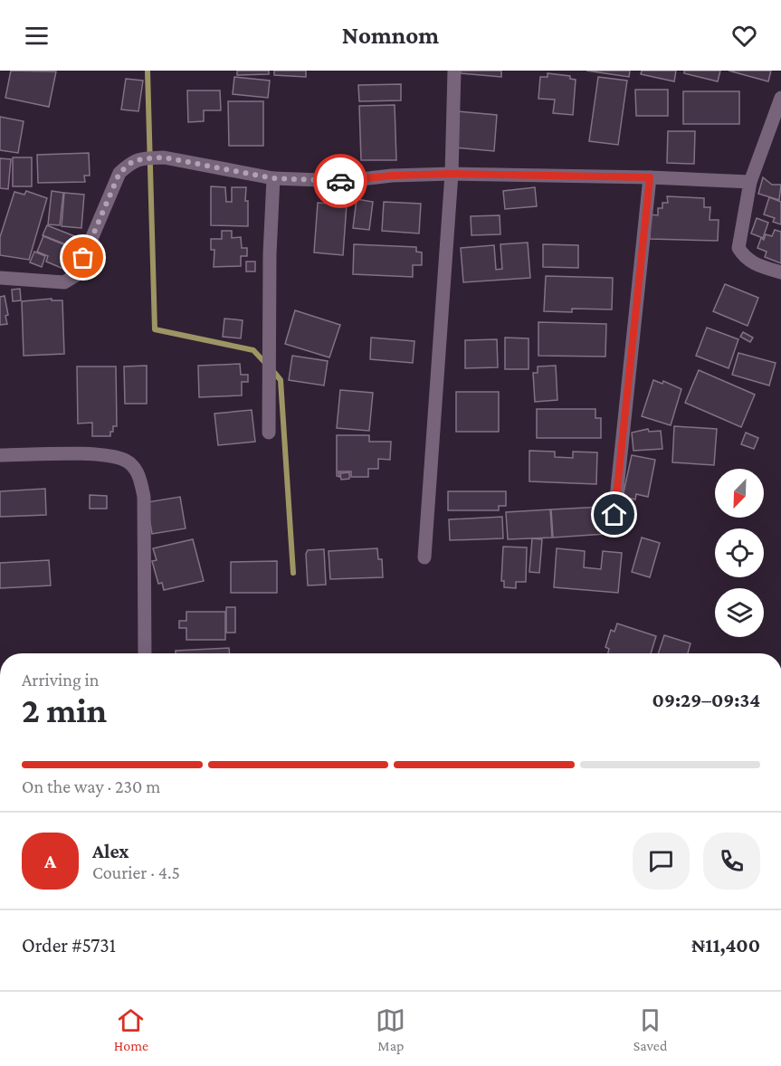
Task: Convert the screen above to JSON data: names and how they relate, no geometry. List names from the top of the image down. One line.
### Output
{"north":"bottom left","page":{"header":"Nomnom","heading":["2 min","Arriving in","09:29–09:34"],"panel":["Alex","Courier · 4.5","Order #5731","₦11,400"],"bar":"On the way · 230 m","round":"A","tabs":["Home","Map","Saved"]}}
